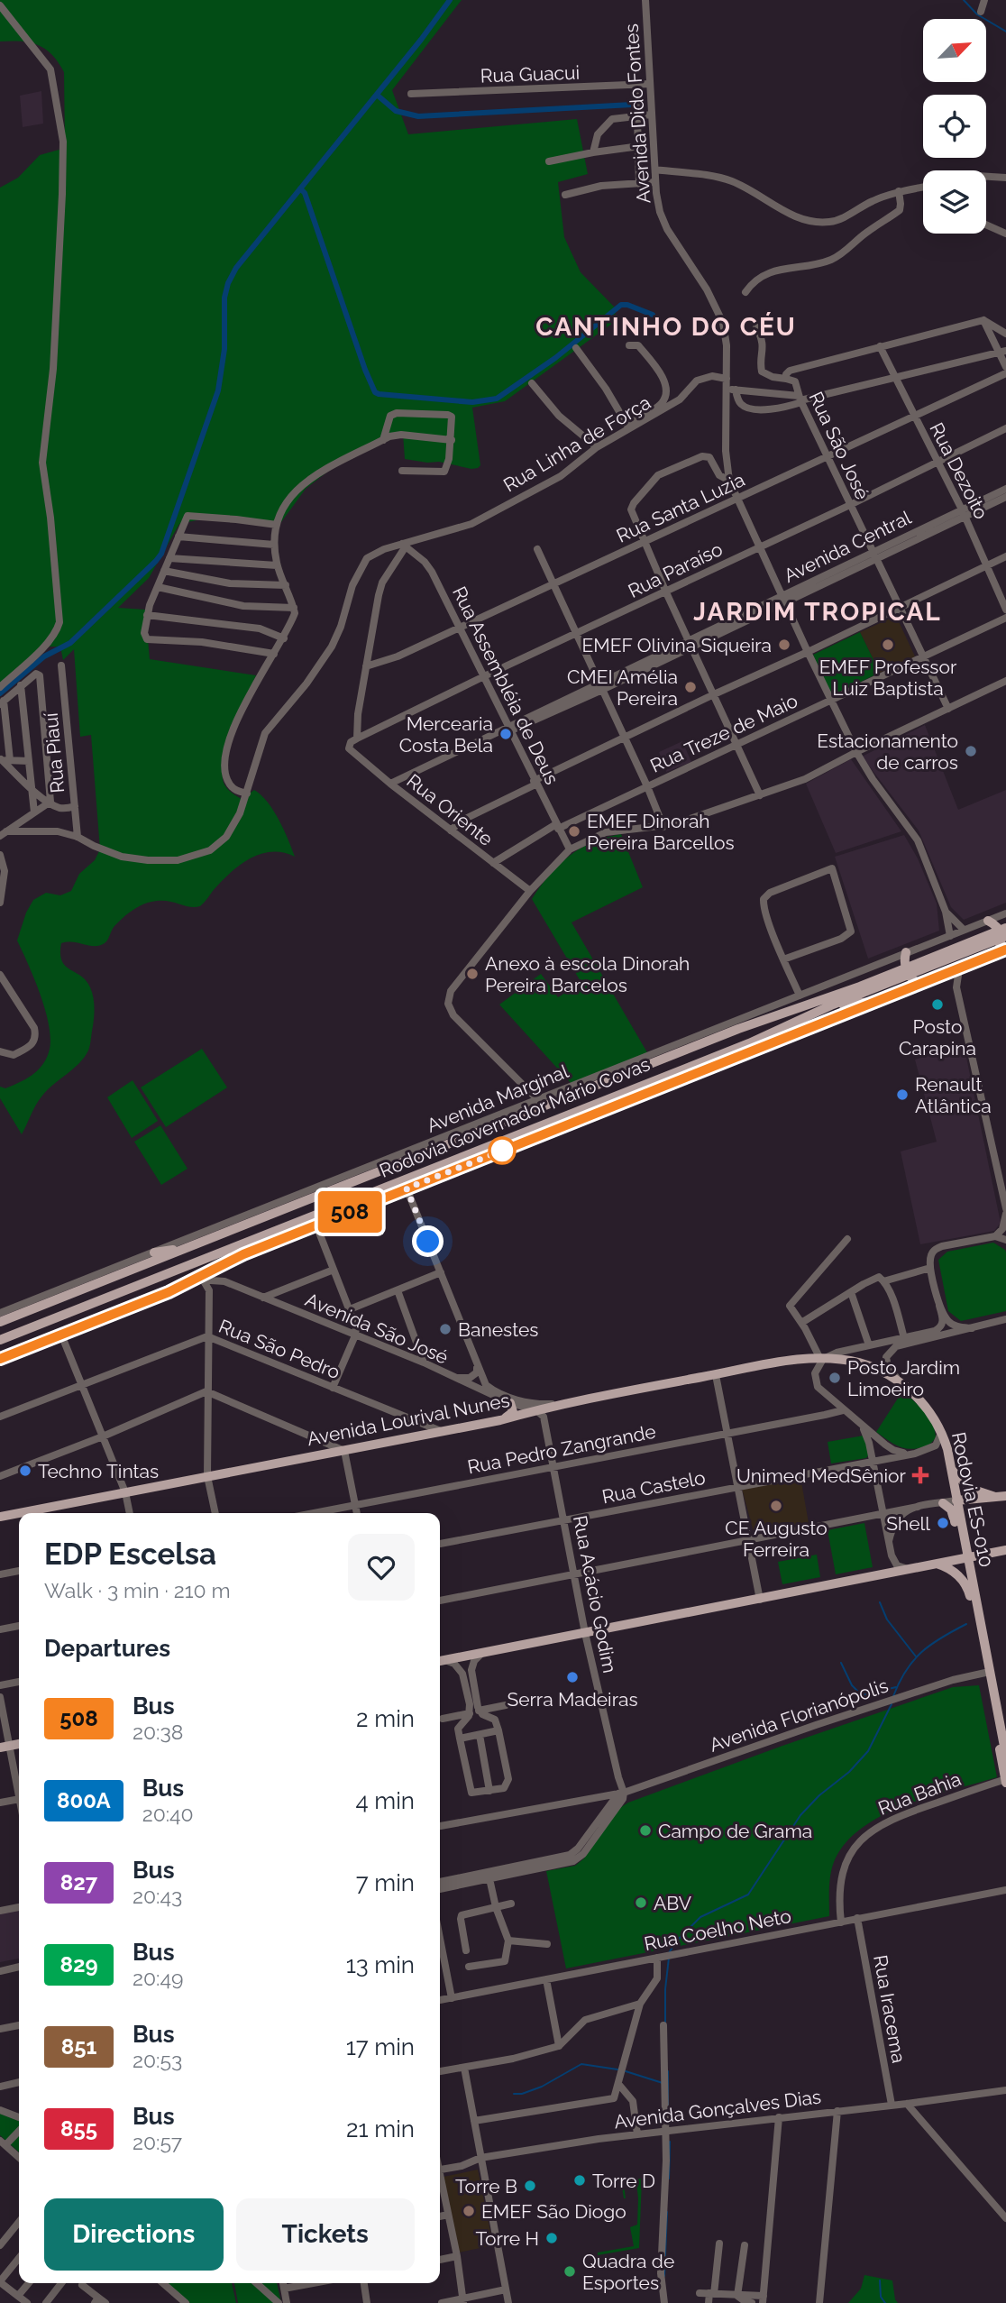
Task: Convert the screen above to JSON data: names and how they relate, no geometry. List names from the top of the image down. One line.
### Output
{"streets":{"main road":["Rodovia Governador Mário Covas","Avenida Lourival Nunes","Rodovia ES-010"],"street":["Rua Guacui","Avenida Dido Fontes","Rua Linha de Força","Rua São José","Rua Dezoito","Rua Santa Luzia","Avenida Central","Rua Paraíso","Rua Assembléia de Deus","Rua Treze de Maio","Rua Piauí","Rua Oriente","Avenida Marginal","Avenida São José","Rua São Pedro","Rua Pedro Zangrande","Rua Castelo","Rua Acácio Godim","Avenida Florianópolis","Rua Bahia","Rua Coelho Neto","Rua Iracema","Avenida Gonçalves Dias"]},"crossings":[["Rua Guacui","Avenida Dido Fontes"],["Avenida Dido Fontes","Rua Linha de Força"],["Avenida Dido Fontes","Rua Santa Luzia"],["Avenida Dido Fontes","Avenida Central"],["Avenida Dido Fontes","Rua Paraíso"],["Avenida Dido Fontes","Rua Treze de Maio"],["Avenida Dido Fontes","Avenida Marginal"],["Rua Linha de Força","Rua Assembléia de Deus"],["Rua Linha de Força","Rua Piauí"],["Rua São José","Rua Santa Luzia"],["Rua São José","Avenida Central"],["Rua São José","Rua Paraíso"],["Rua São José","Rua Treze de Maio"],["Rua Dezoito","Rua Santa Luzia"],["Rua Dezoito","Avenida Central"],["Rua Dezoito","Rua Paraíso"],["Rua Santa Luzia","Rua Assembléia de Deus"],["Avenida Central","Rua Assembléia de Deus"],["Avenida Central","Rua Oriente"],["Rua Paraíso","Rua Assembléia de Deus"],["Rua Paraíso","Rua Oriente"],["Rua Assembléia de Deus","Rua Treze de Maio"],["Rua Treze de Maio","Rua Oriente"],["Avenida São José","Avenida Lourival Nunes"],["Avenida São José","Rua Acácio Godim"],["Rua São Pedro","Avenida Lourival Nunes"],["Avenida Lourival Nunes","Rodovia ES-010"],["Avenida Lourival Nunes","Rua Acácio Godim"],["Rua Pedro Zangrande","Rua Acácio Godim"],["Rua Castelo","Rodovia ES-010"],["Rua Castelo","Rua Acácio Godim"],["Rodovia ES-010","Avenida Florianópolis"],["Rodovia ES-010","Rua Bahia"],["Rua Acácio Godim","Avenida Florianópolis"],["Rua Bahia","Rua Coelho Neto"],["Rua Coelho Neto","Rua Iracema"],["Rua Iracema","Avenida Gonçalves Dias"]],"districts":["CANTINHO DO CÉU","JARDIM TROPICAL"],"places":{"other":["EMEF Olivina Siqueira","EMEF Professor Luiz Baptista","CMEI Amélia Pereira","Mercearia Costa Bela","Estacionamento de carros","EMEF Dinorah Pereira Barcellos","Anexo à escola Dinorah Pereira Barcelos","Posto Carapina","Renault Atlântica","Banestes","Posto Jardim Limoeiro","Techno Tintas","CE Augusto Ferreira","Shell","Serra Madeiras","Campo de Grama","ABV","Torre D","Torre B","EMEF São Diogo","Torre H","Quadra de Esportes"],"health":["Unimed MedSênior"]},"lines":["bus line 508"],"north":"top right","page":{"on_map":"508","heading":[["EDP Escelsa","Walk · 3 min · 210 m"],"Departures"],"list":[{"mark":"508","name":"Bus","note":"20:38","value":"2 min"},{"mark":"800A","name":"Bus","note":"20:40","value":"4 min"},{"mark":"827","name":"Bus","note":"20:43","value":"7 min"},{"mark":"829","name":"Bus","note":"20:49","value":"13 min"},{"mark":"851","name":"Bus","note":"20:53","value":"17 min"},{"mark":"855","name":"Bus","note":"20:57","value":"21 min"}],"buttons":["Directions","Tickets"]}}
